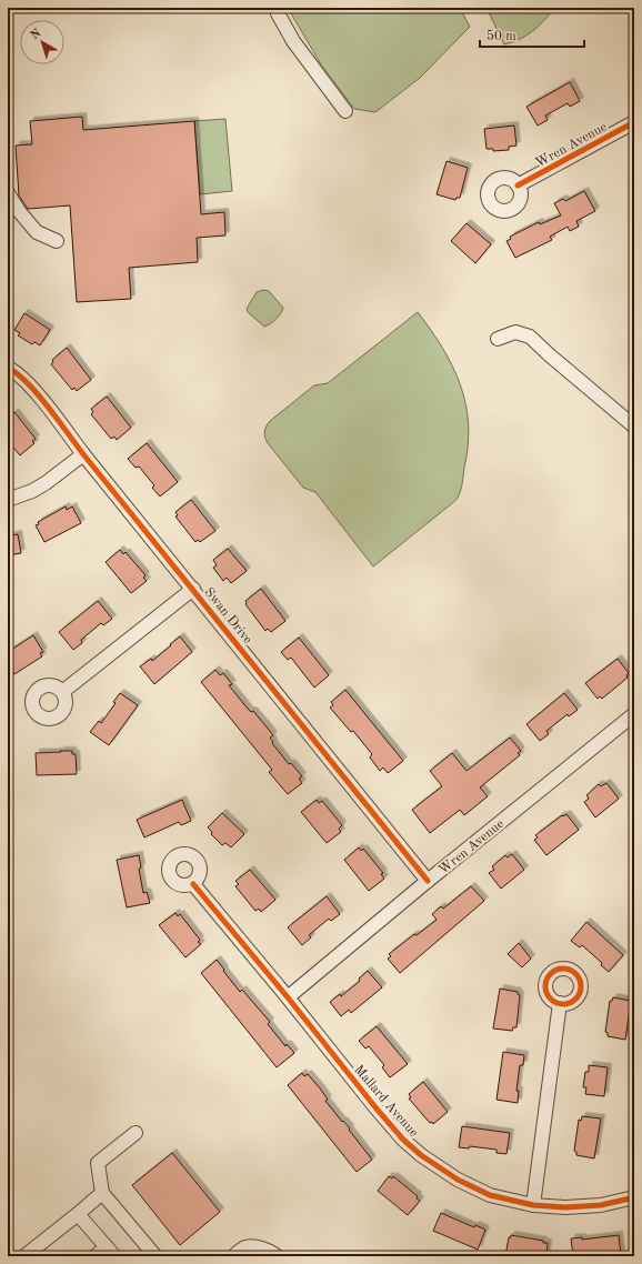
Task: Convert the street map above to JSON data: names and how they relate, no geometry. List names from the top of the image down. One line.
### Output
{"streets":{"street":["Wren Avenue","Swan Drive","Mallard Avenue"]},"crossings":[["Wren Avenue","Swan Drive"],["Wren Avenue","Mallard Avenue"]],"scale_bar":"50 m","north":"top left"}
